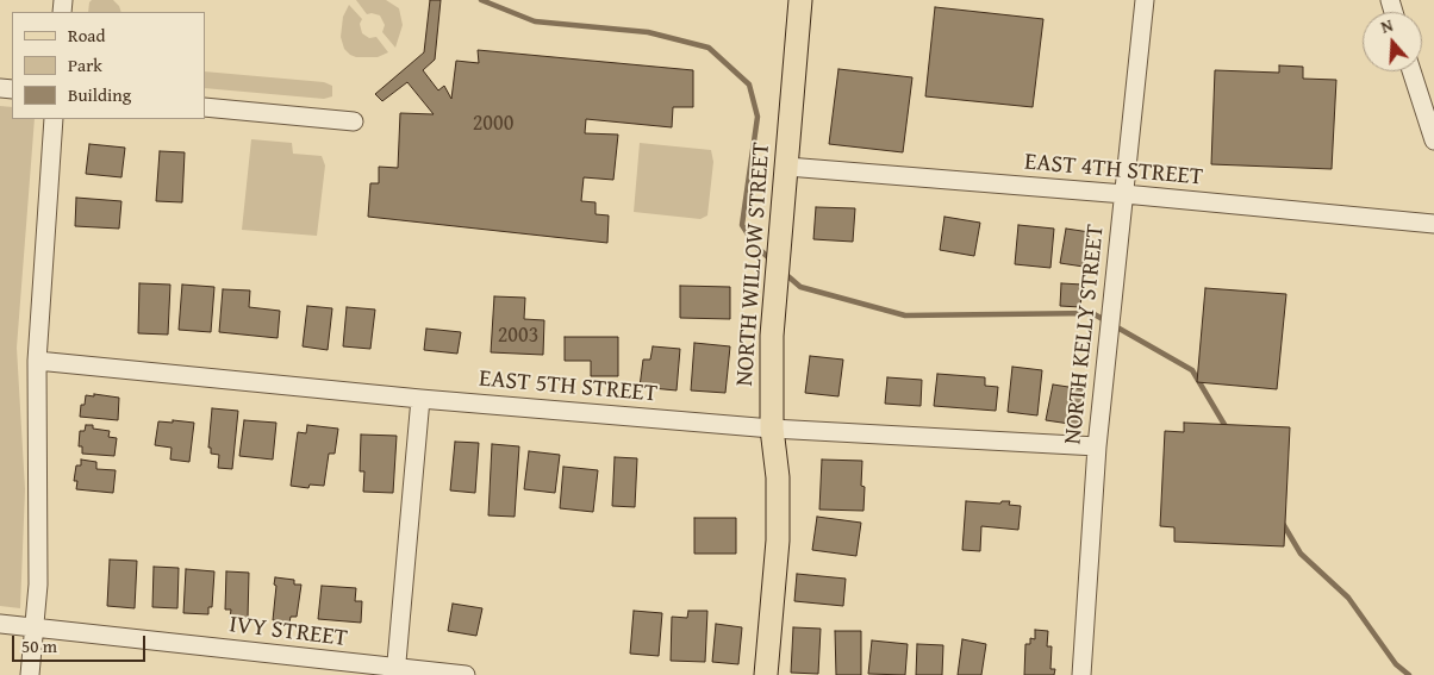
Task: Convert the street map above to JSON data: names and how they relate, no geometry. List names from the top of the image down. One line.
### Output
{"streets":{"main road":["NORTH WILLOW STREET"],"street":["EAST 4TH STREET","NORTH KELLY STREET","EAST 5TH STREET","IVY STREET"]},"crossings":[["EAST 4TH STREET","NORTH WILLOW STREET"],["EAST 4TH STREET","NORTH KELLY STREET"],["NORTH WILLOW STREET","EAST 5TH STREET"],["NORTH KELLY STREET","EAST 5TH STREET"]],"house_numbers":["2000","2003"],"legend":["Road","Park","Building"],"scale_bar":"50 m","north":"top"}
